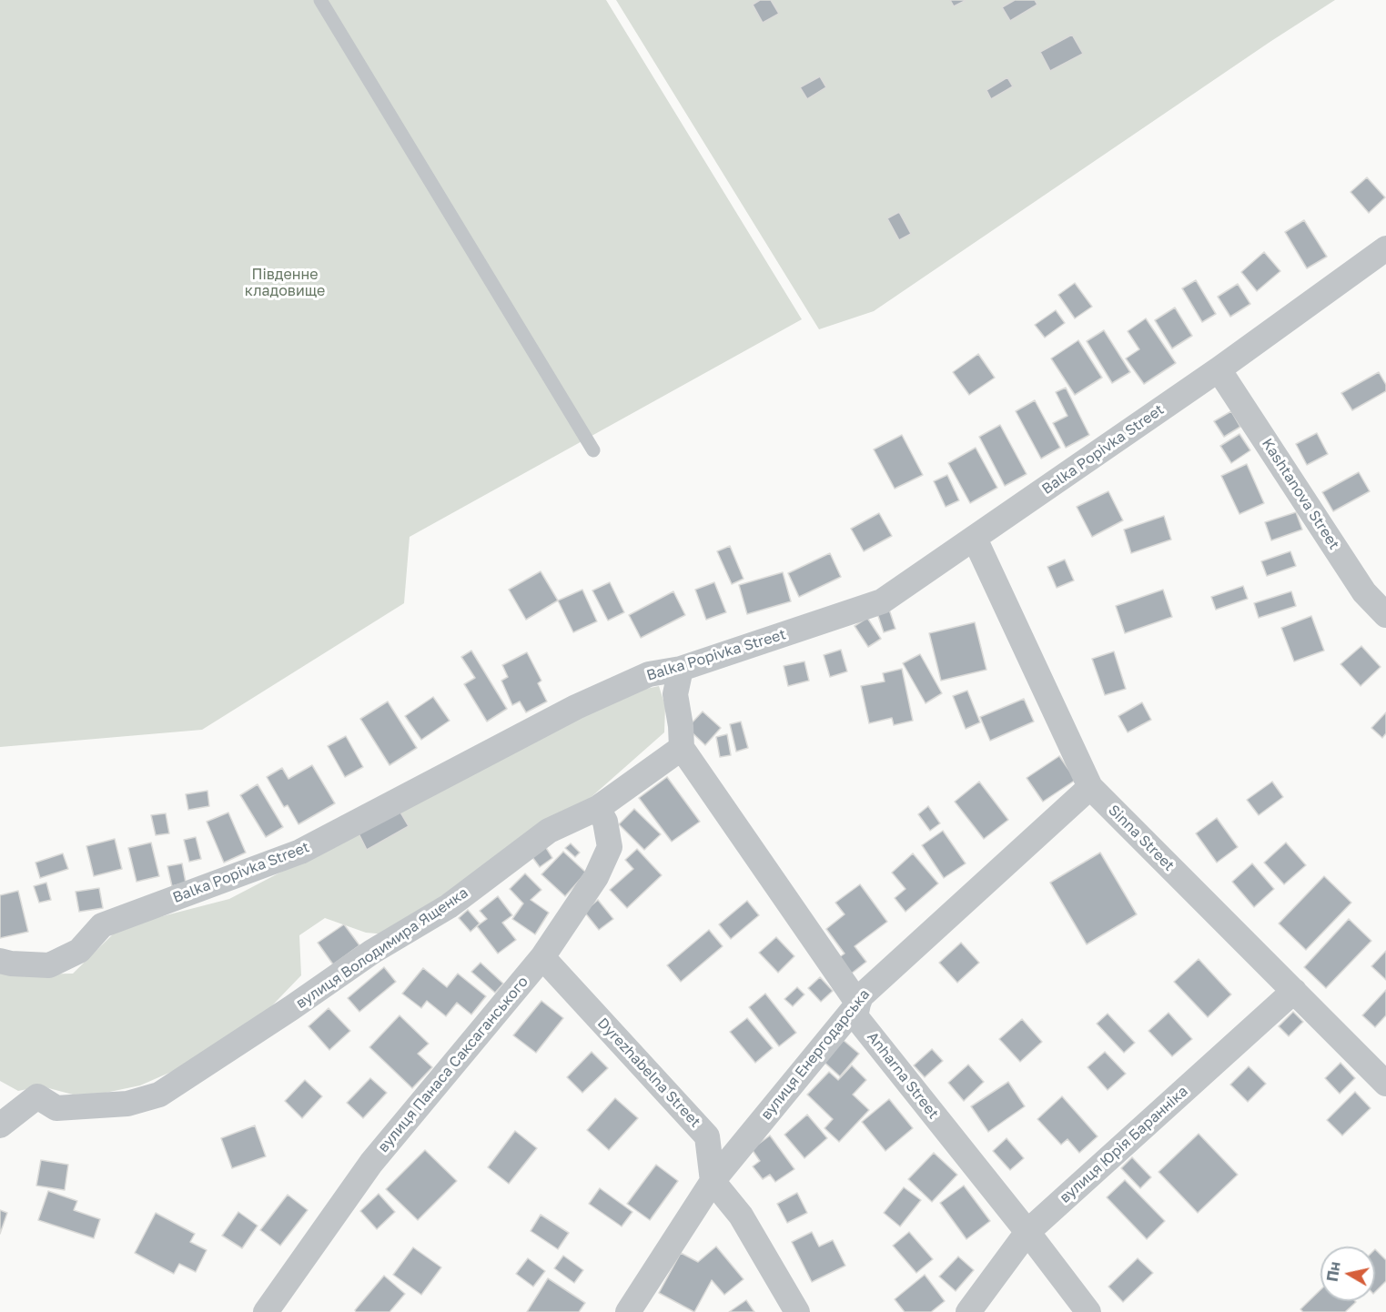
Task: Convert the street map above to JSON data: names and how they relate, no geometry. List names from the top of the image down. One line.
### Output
{"streets":{"street":["Balka Popivka Street","Kashtanova Street","Sinna Street","вулиця Володимира Ященка","вулиця Енергодарська","вулиця Панаса Саксаганського","Dyrezhabelna Street","Anharna Street","вулиця Юрія Баранніка"]},"crossings":[["Balka Popivka Street","Kashtanova Street"],["Balka Popivka Street","Sinna Street"],["Sinna Street","вулиця Енергодарська"],["Sinna Street","вулиця Юрія Баранніка"],["вулиця Володимира Ященка","вулиця Панаса Саксаганського"],["вулиця Володимира Ященка","Anharna Street"],["вулиця Енергодарська","Dyrezhabelna Street"],["вулиця Енергодарська","Anharna Street"],["вулиця Панаса Саксаганського","Dyrezhabelna Street"],["Anharna Street","вулиця Юрія Баранніка"]],"parks":["Південне кладовище"],"north":"left"}
